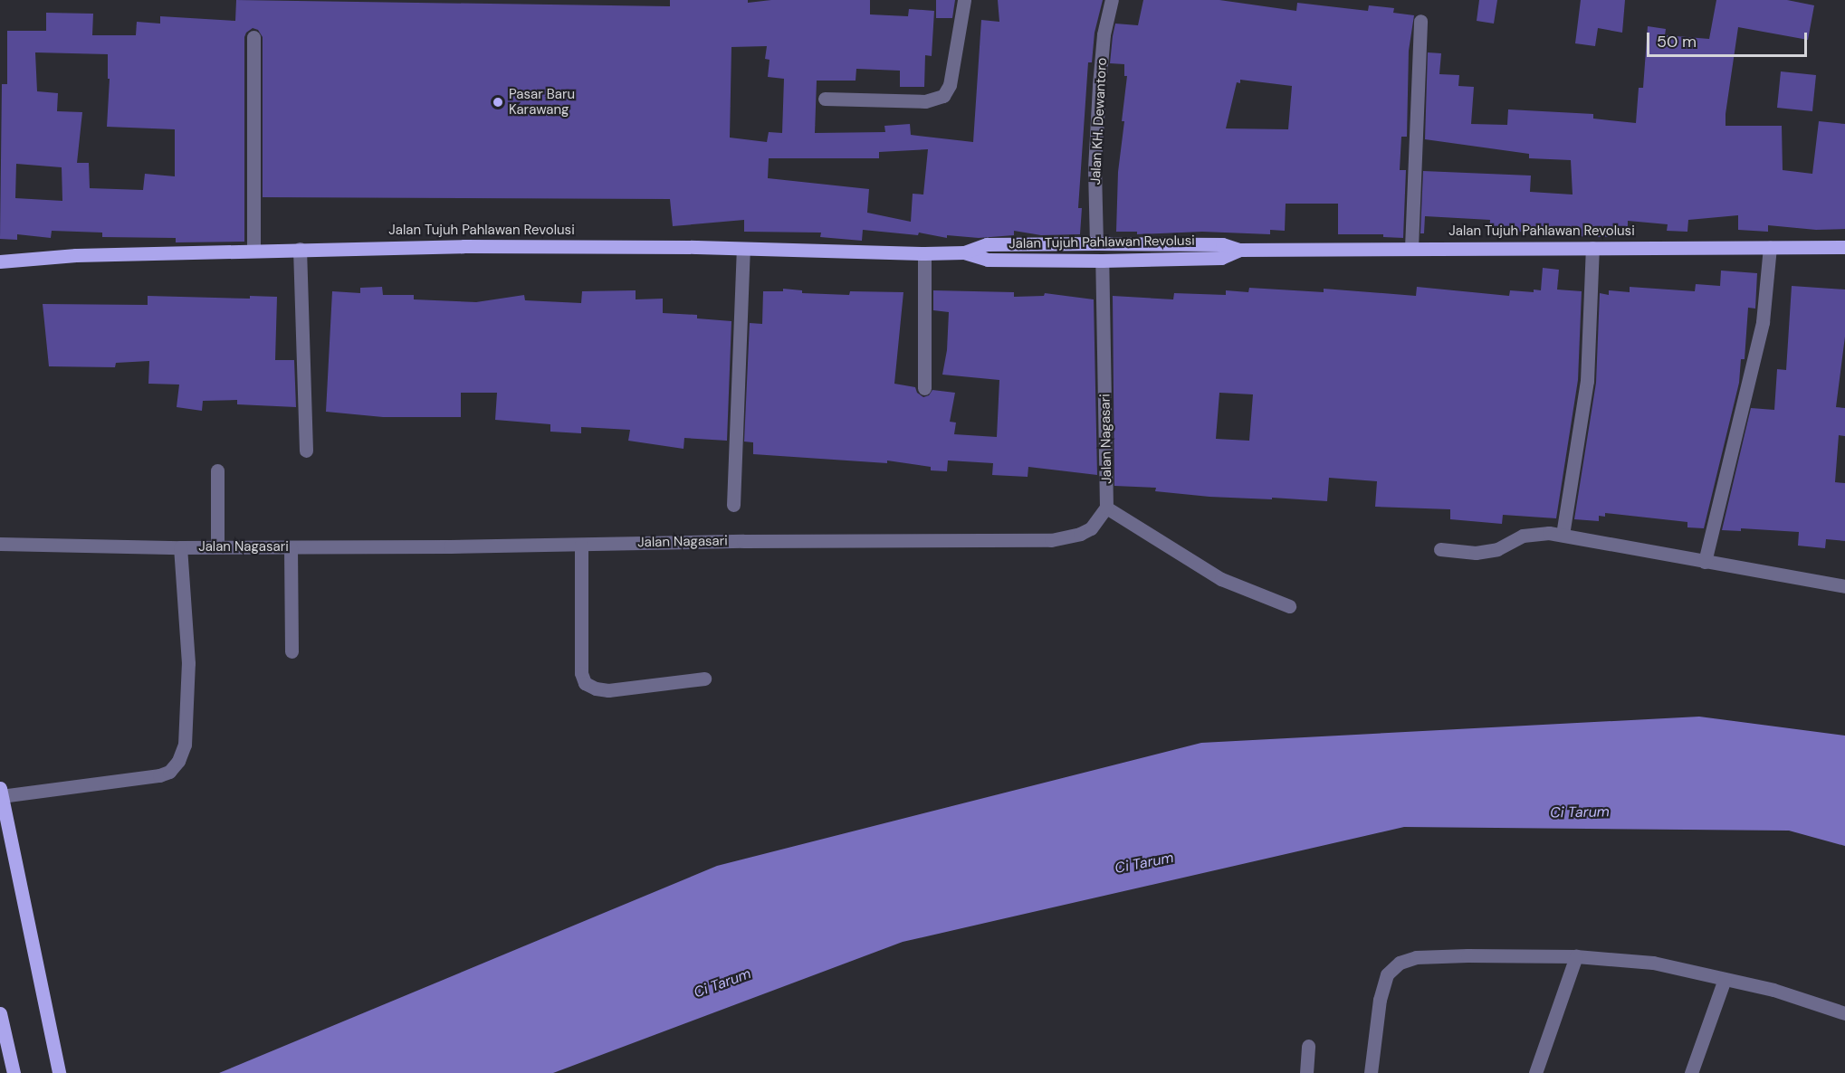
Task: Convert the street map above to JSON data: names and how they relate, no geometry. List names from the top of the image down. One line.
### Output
{"streets":{"main road":["Jalan Tujuh Pahlawan Revolusi"],"street":["Jalan KH. Dewantoro","Jalan Nagasari"]},"crossings":[["Jalan KH. Dewantoro","Jalan Tujuh Pahlawan Revolusi"],["Jalan Tujuh Pahlawan Revolusi","Jalan Nagasari"]],"water":["Ci Tarum"],"places":["Pasar Baru Karawang"],"scale_bar":"50 m"}
